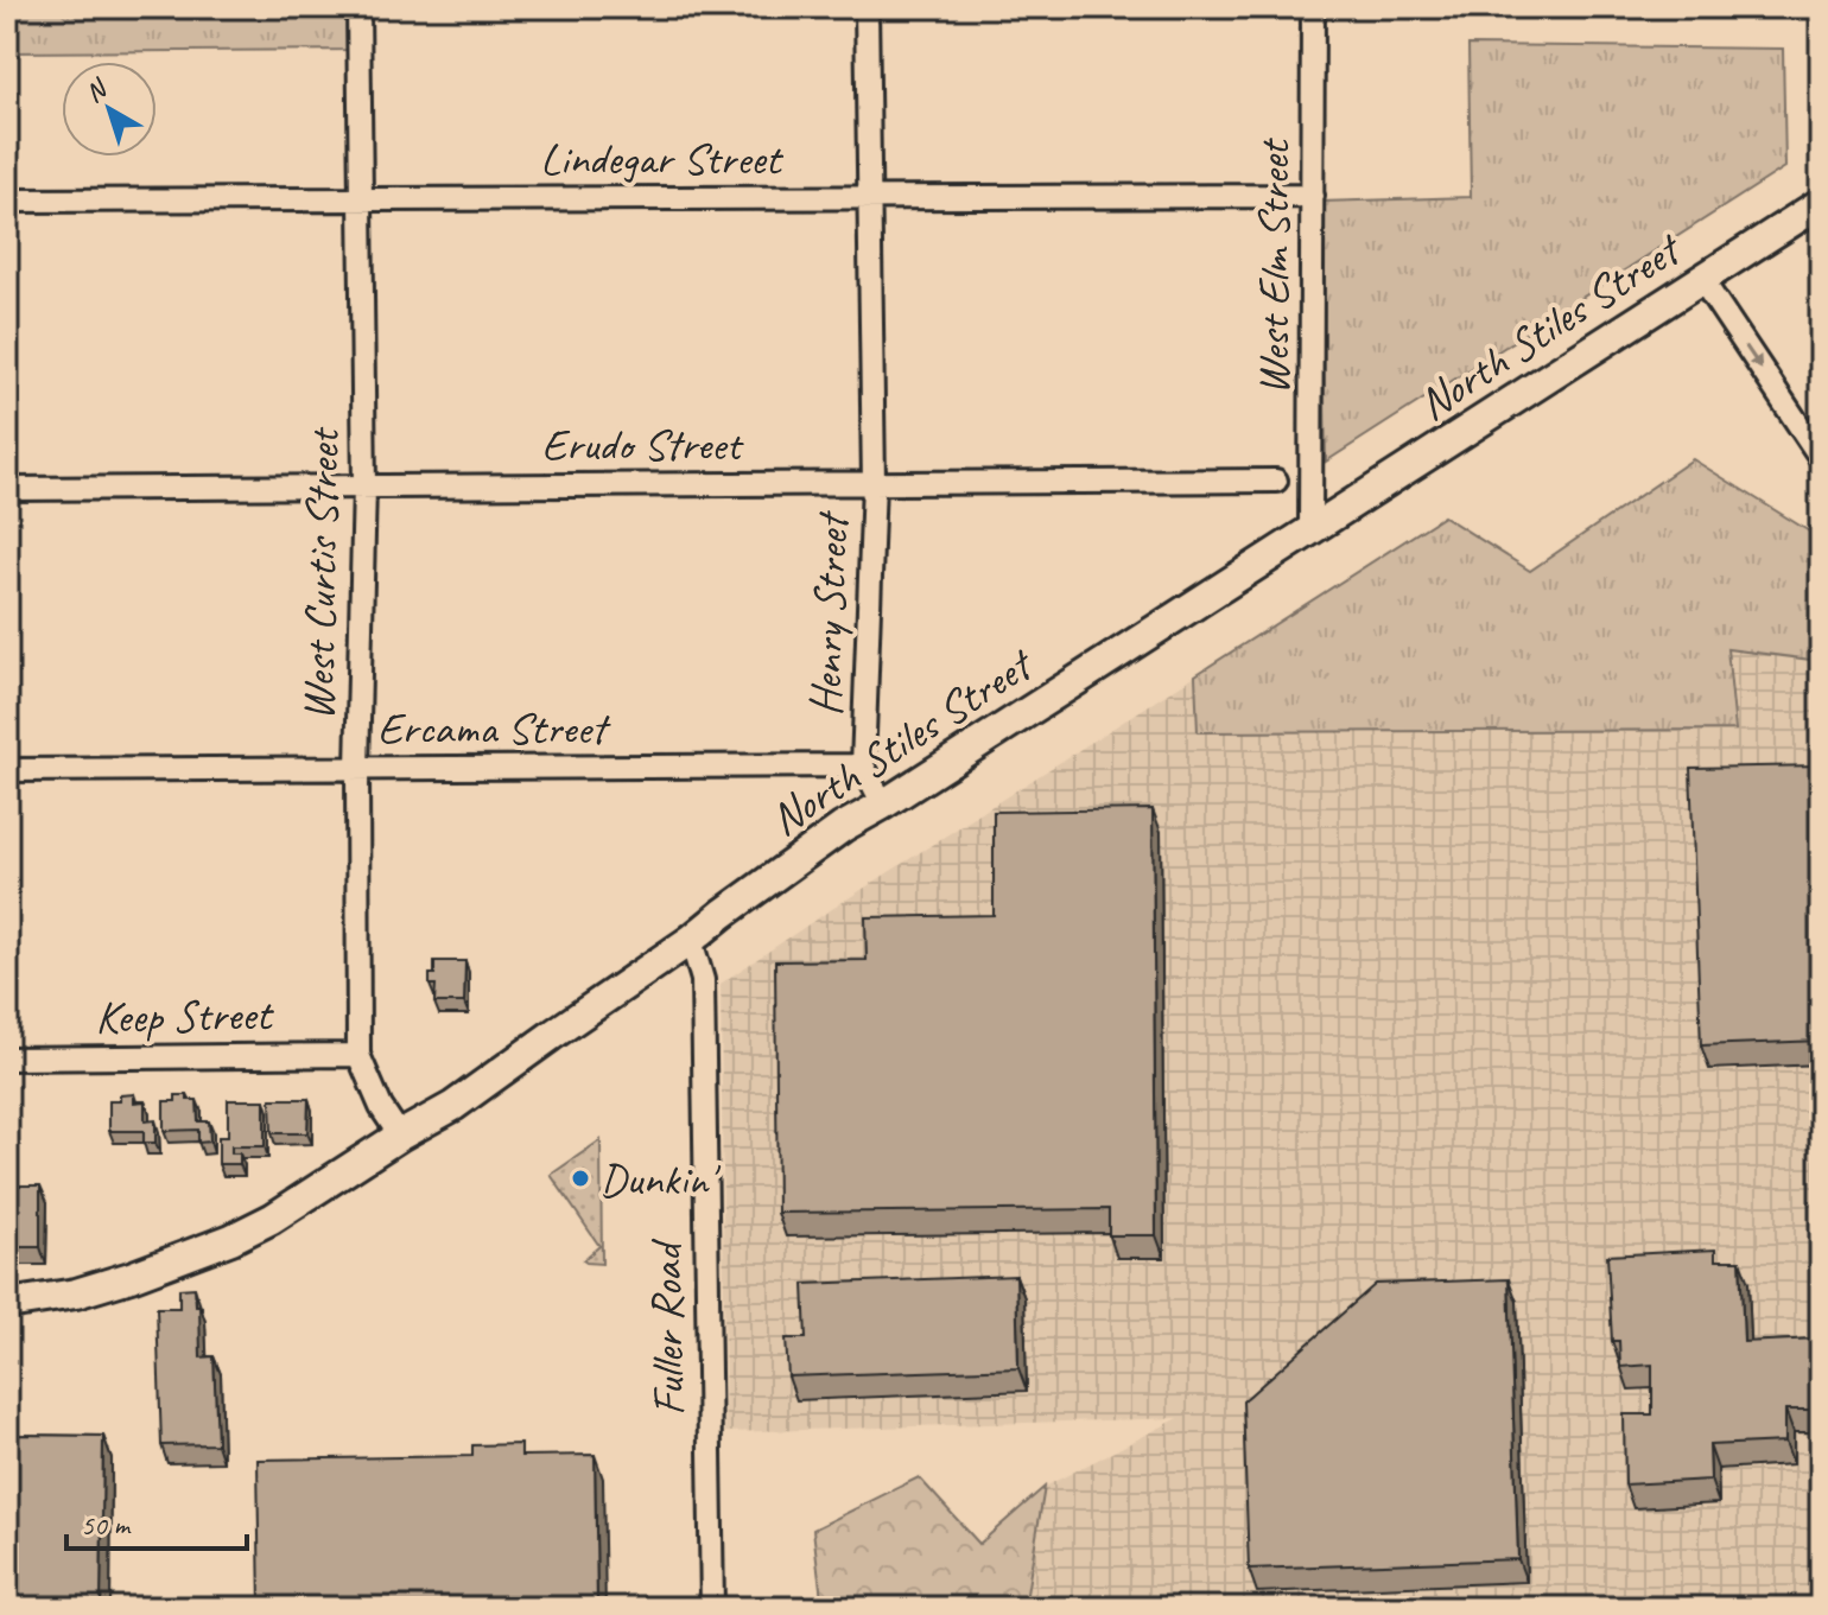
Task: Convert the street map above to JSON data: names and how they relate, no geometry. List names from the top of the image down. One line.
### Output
{"streets":{"main road":["North Stiles Street"],"street":["Lindegar Street","West Elm Street","Erudo Street","West Curtis Street","Henry Street","Ercama Street","Keep Street","Fuller Road"]},"crossings":[["Lindegar Street","West Elm Street"],["Lindegar Street","West Curtis Street"],["Lindegar Street","Henry Street"],["West Elm Street","North Stiles Street"],["North Stiles Street","West Curtis Street"],["North Stiles Street","Henry Street"],["North Stiles Street","Fuller Road"],["Erudo Street","West Curtis Street"],["Erudo Street","Henry Street"],["West Curtis Street","Ercama Street"],["West Curtis Street","Keep Street"],["Henry Street","Ercama Street"]],"places":["Dunkin'"],"scale_bar":"50 m","north":"top left"}
